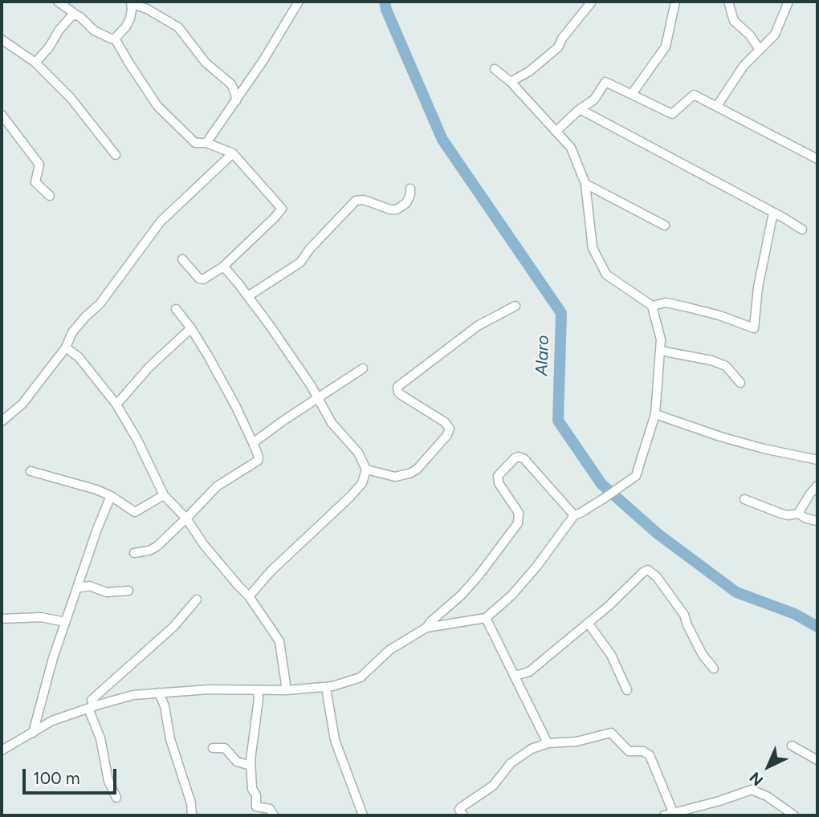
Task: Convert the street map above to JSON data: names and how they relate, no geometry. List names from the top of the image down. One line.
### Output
{"water":["Alaro"],"scale_bar":"100 m","north":"bottom left"}
